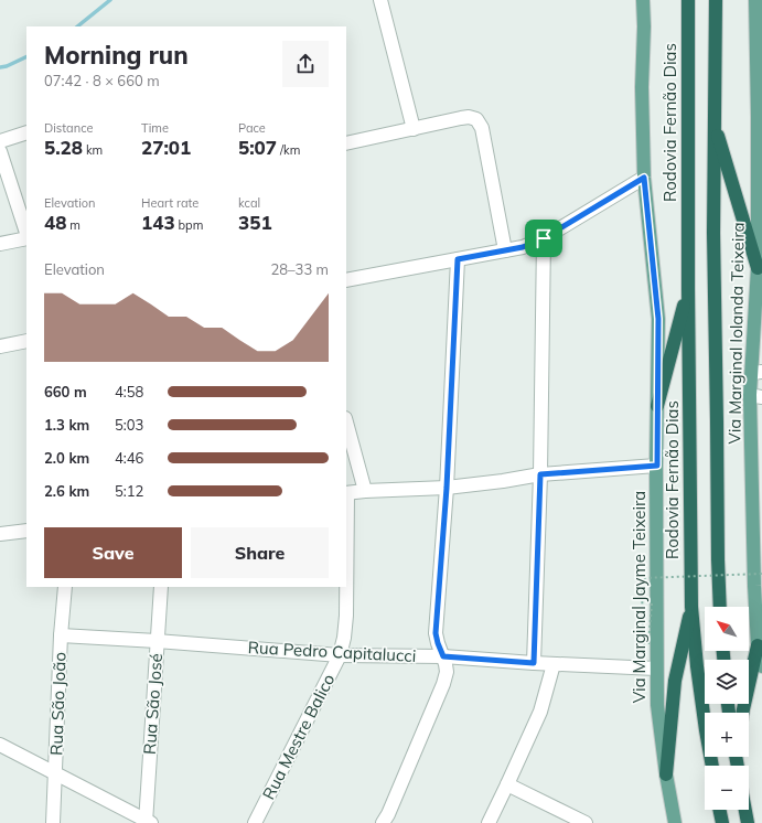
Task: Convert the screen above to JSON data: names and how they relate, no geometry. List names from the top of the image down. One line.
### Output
{"streets":{"highway":["Rodovia Fernão Dias"],"main road":["Via Marginal Iolanda Teixeira","Via Marginal Jayme Teixeira"],"street":["Rua Pedro Capitalucci","Rua São João","Rua São José","Rua Mestre Balico"]},"crossings":[["Via Marginal Jayme Teixeira","Rua Pedro Capitalucci"],["Rua Pedro Capitalucci","Rua São João"],["Rua Pedro Capitalucci","Rua São José"],["Rua Pedro Capitalucci","Rua Mestre Balico"]],"north":"top left","page":{"heading":["Morning run","07:42 · 8 × 660 m"],"stats":[["Distance","5.28 km"],["Time","27:01"],["Pace","5:07 /km"],["Elevation","48 m"],["Heart rate","143 bpm"],["kcal","351"]],"chart":["Elevation","28–33 m"],"list":[{"name":"660 m","note":"4:58"},{"name":"1.3 km","note":"5:03"},{"name":"2.0 km","note":"4:46"},{"name":"2.6 km","note":"5:12"}],"buttons":["Save","Share"],"map_buttons":["+","−"]}}
